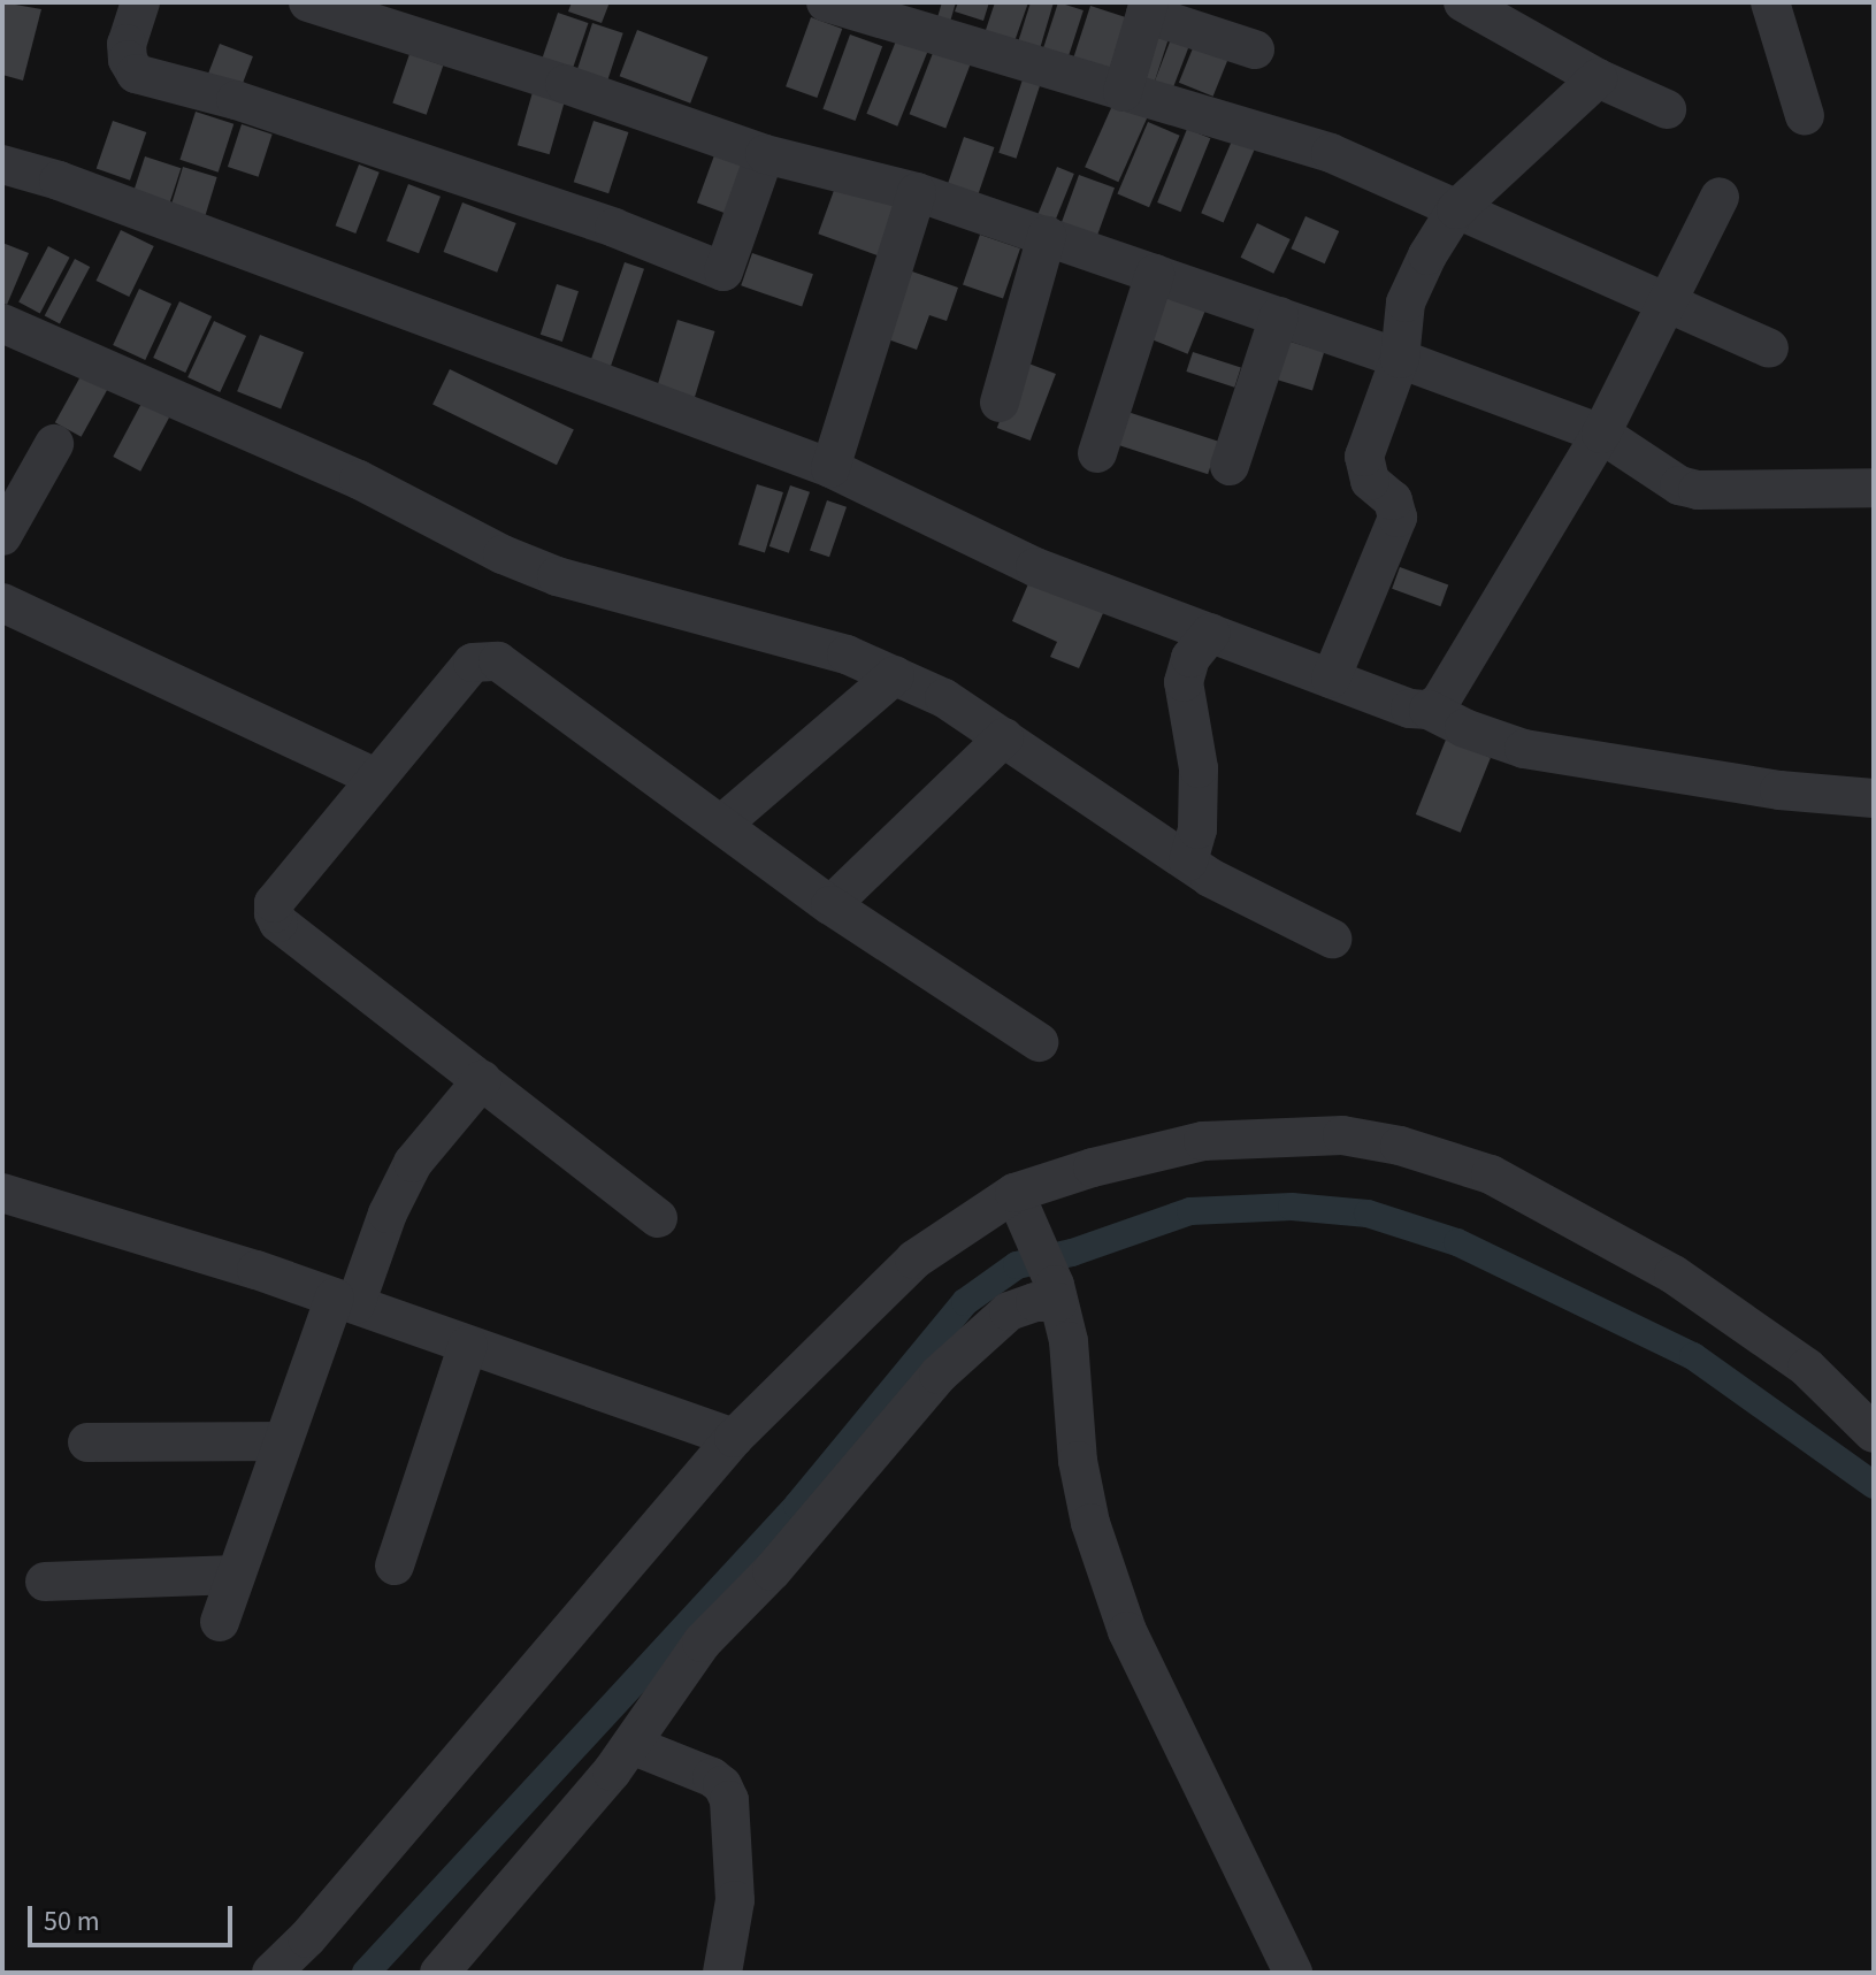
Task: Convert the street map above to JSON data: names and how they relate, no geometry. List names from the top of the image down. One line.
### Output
{"scale_bar":"50 m"}
